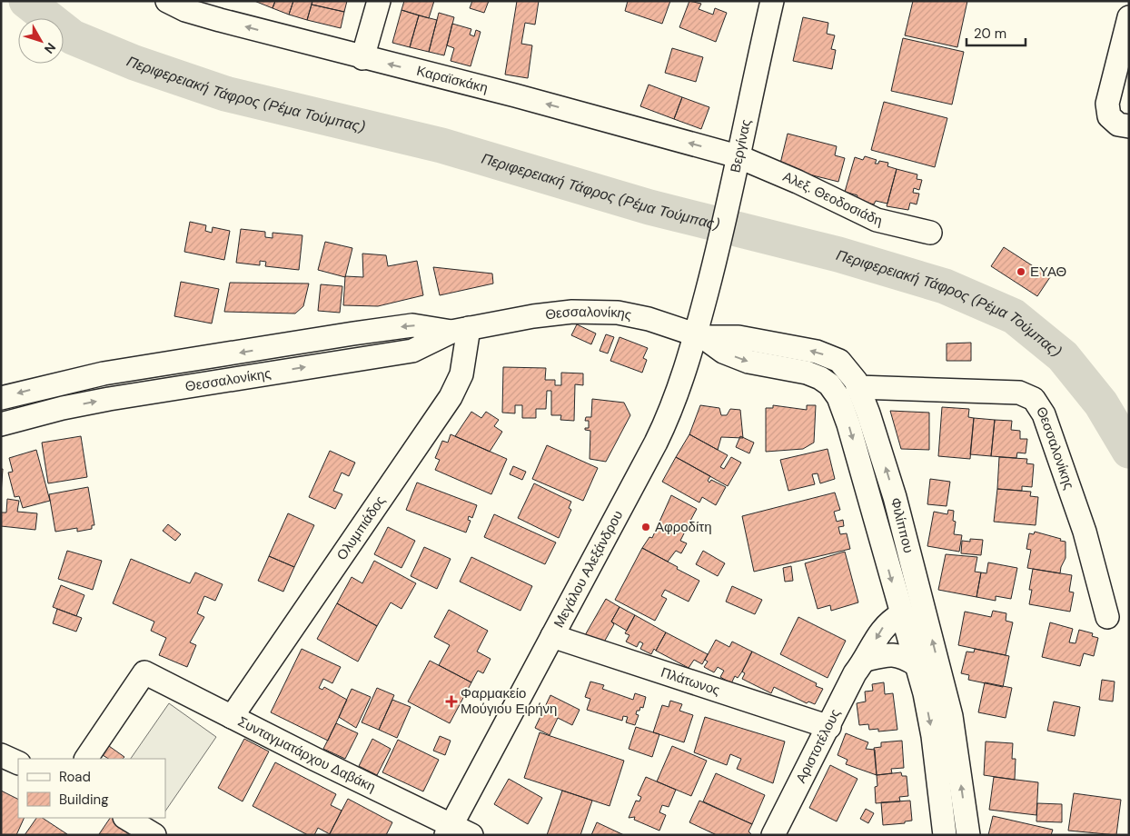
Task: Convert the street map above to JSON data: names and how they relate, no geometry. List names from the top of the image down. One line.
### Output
{"streets":{"street":["Καραϊσκάκη","Βεργίνας","Αλεξ. Θεοδοσιάδη","Θεσσαλονίκης","Φιλίππου","Ολυμπιάδος","Μεγάλου Αλεξάνδρου","Πλάτωνος","Αριστοτέλους","Συνταγματάρχου Δαβάκη"]},"crossings":[["Καραϊσκάκη","Βεργίνας"],["Καραϊσκάκη","Αλεξ. Θεοδοσιάδη"],["Βεργίνας","Αλεξ. Θεοδοσιάδη"],["Βεργίνας","Μεγάλου Αλεξάνδρου"],["Θεσσαλονίκης","Φιλίππου"],["Θεσσαλονίκης","Ολυμπιάδος"],["Θεσσαλονίκης","Μεγάλου Αλεξάνδρου"],["Φιλίππου","Μεγάλου Αλεξάνδρου"],["Φιλίππου","Αριστοτέλους"],["Ολυμπιάδος","Συνταγματάρχου Δαβάκη"],["Μεγάλου Αλεξάνδρου","Πλάτωνος"],["Μεγάλου Αλεξάνδρου","Συνταγματάρχου Δαβάκη"],["Πλάτωνος","Αριστοτέλους"]],"one_way":["Καραϊσκάκη"],"water":["Περιφερειακή Τάφρος (Ρέμα Τούμπας)"],"places":{"other":["ΕΥΑΘ","Αφροδίτη"],"health":["Φαρμακείο Μούγιου Ειρήνη"]},"legend":["Road","Building"],"scale_bar":"20 m","north":"bottom right"}
